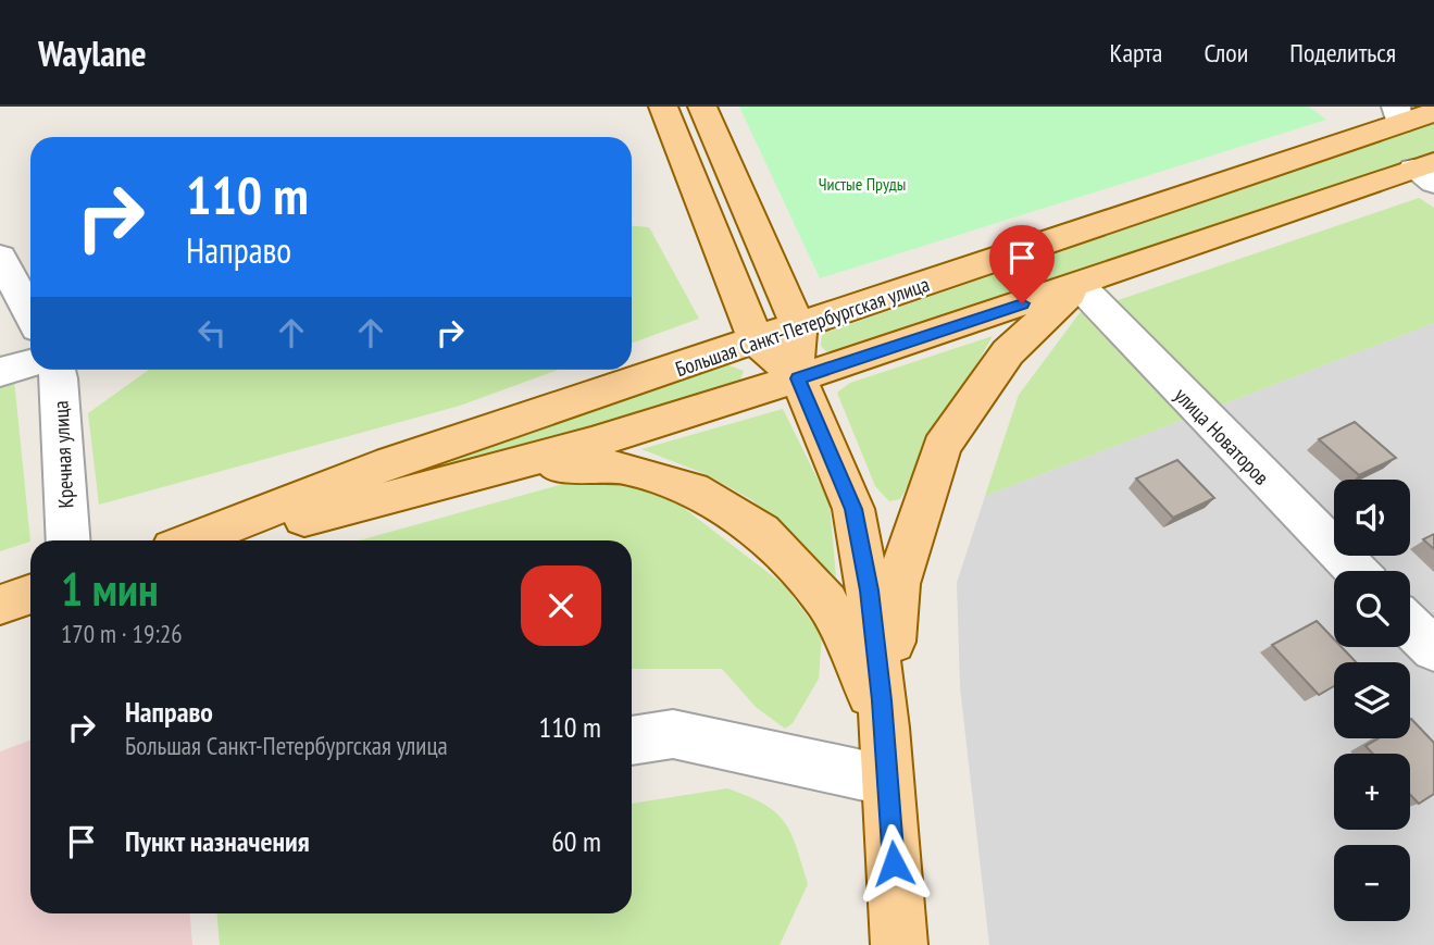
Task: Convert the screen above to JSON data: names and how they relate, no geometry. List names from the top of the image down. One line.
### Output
{"streets":{"main road":["Большая Санкт-Петербургская улица"],"street":["улица Новаторов","Кречная улица"]},"crossings":[["Большая Санкт-Петербургская улица","улица Новаторов"]],"parks":["Чистые Пруды"],"page":{"header":"Waylane","nav":["Карта","Слои","Поделиться"],"turn":["110 m","Направо"],"map_buttons":["+","−"],"heading":["1 мин","170 m · 19:26"],"list":[{"name":"Направо","note":"Большая Санкт-Петербургская улица","value":"110 m"},{"name":"Пункт назначения","value":"60 m"}]}}
